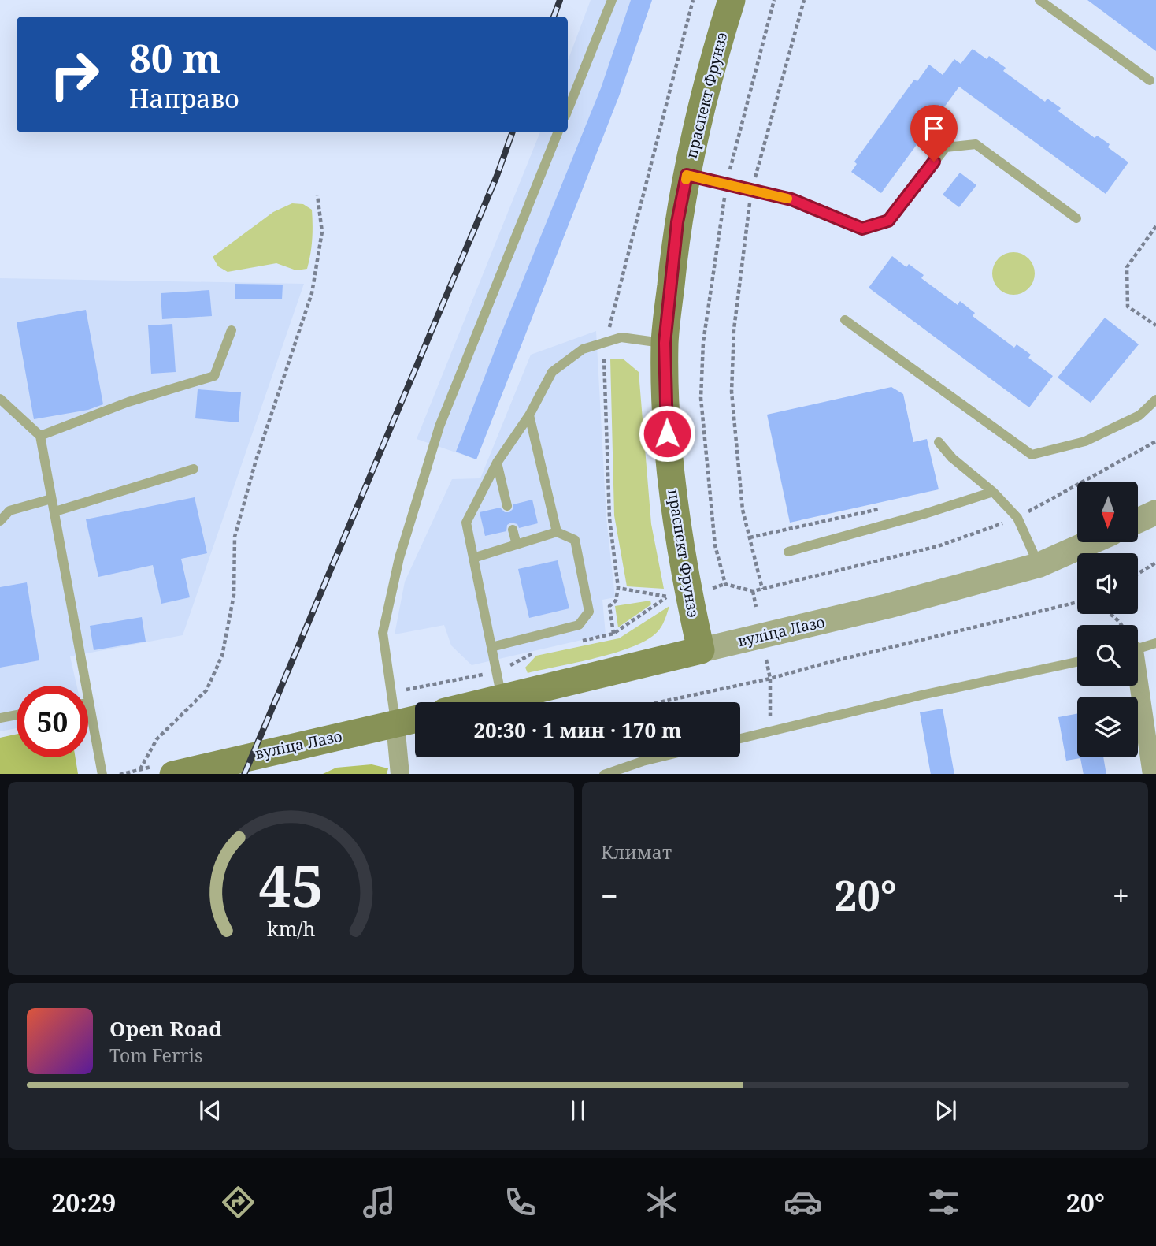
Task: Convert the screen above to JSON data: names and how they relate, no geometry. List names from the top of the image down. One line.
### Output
{"streets":{"main road":["праспект Фрунзэ","вуліца Лазо"]},"crossings":[["праспект Фрунзэ","вуліца Лазо"]],"north":"bottom","page":{"turn":["80 m","Направо"],"limit":"50","trip":"20:30 · 1 мин · 170 m","tile":"Климат","heat":["−","20°","+"],"song":["Open Road","Tom Ferris"],"tabs":["20:29","20°"],"gauge":["45","km/h"]}}
